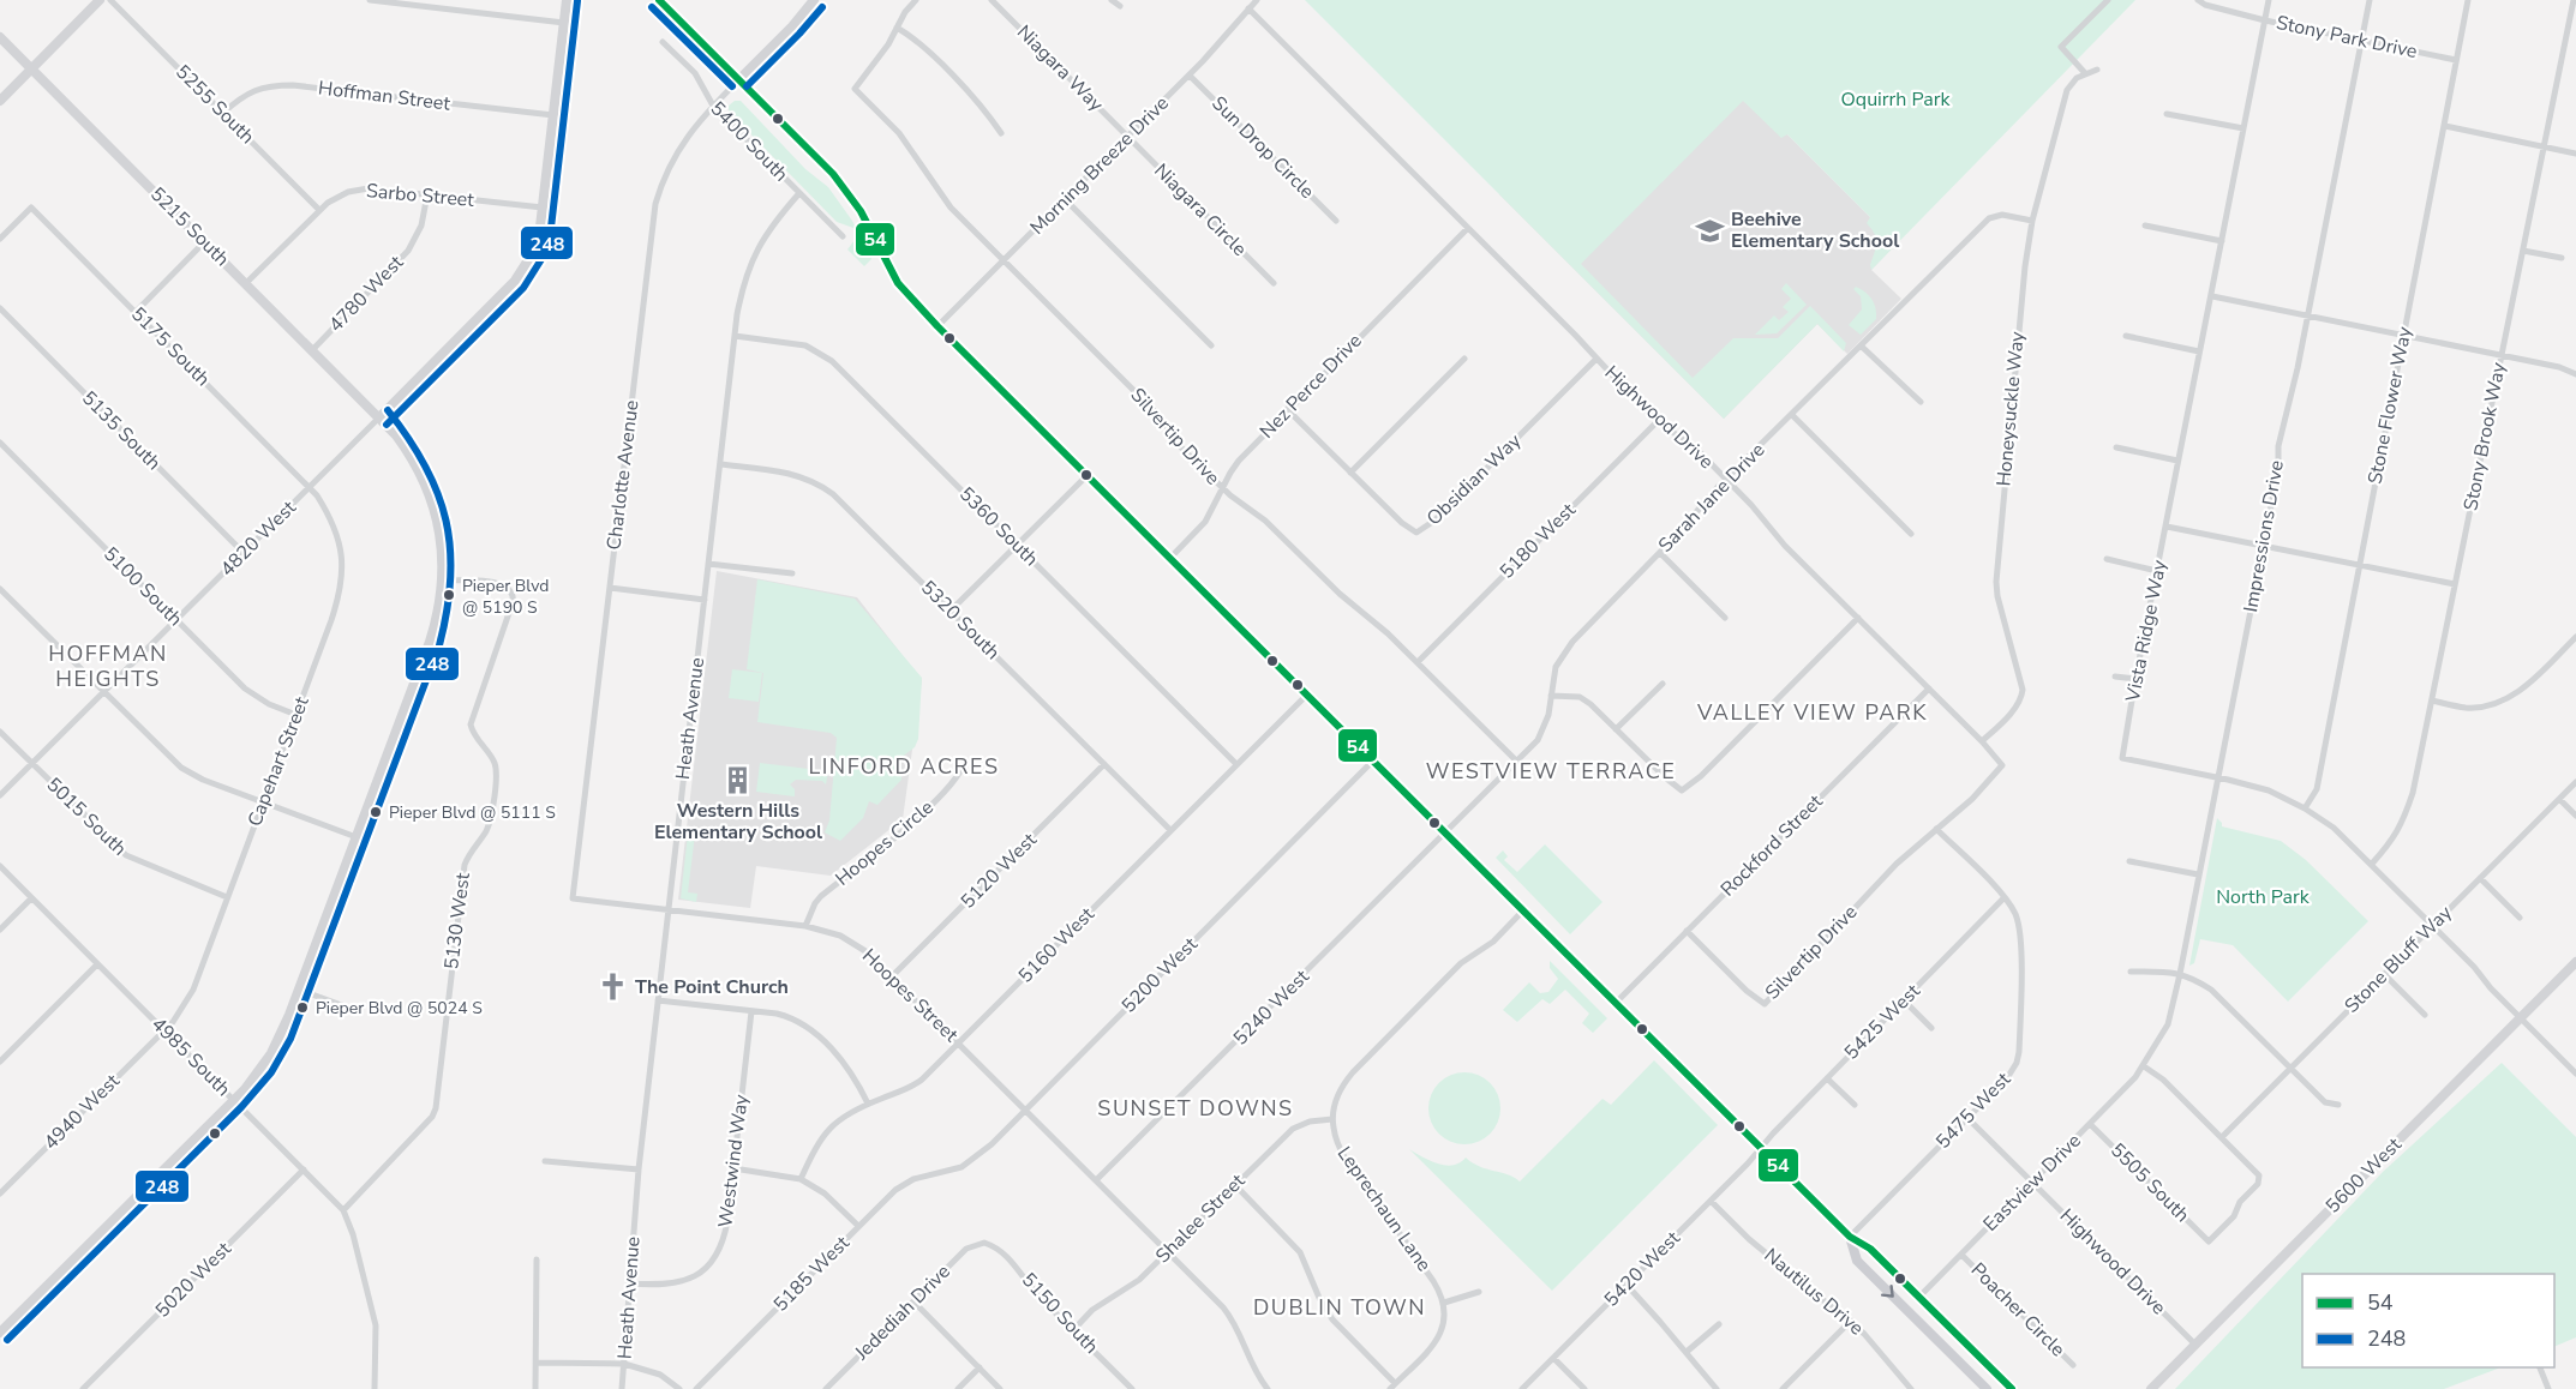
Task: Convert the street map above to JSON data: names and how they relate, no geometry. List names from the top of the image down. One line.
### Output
{"streets":{"street":["Stony Park Drive","Niagara Way","Hoffman Street","5255 South","5400 South","Sun Drop Circle","Morning Breeze Drive","Sarbo Street","Niagara Circle","5215 South","4780 West","5175 South","Nez Perce Drive","Stone Flower Way","Honeysuckle Way","Highwood Drive","5135 South","Silvertip Drive","Stony Brook Way","Charlotte Avenue","Obsidian Way","Sarah Jane Drive","5360 South","Impressions Drive","4820 West","5180 West","5100 South","5320 South","Vista Ridge Way","Heath Avenue","Capehart Street","5015 South","Hoopes Circle","Rockford Street","5120 West","5130 West","5160 West","Stone Bluff Way","5200 West","Hoopes Street","5240 West","5425 West","4985 South","5475 West","4940 West","Westwind Way","5600 West","Eastview Drive","5505 South","Leprechaun Lane","Shalee Street","5420 West","5185 West","5020 West","Nautilus Drive","Poacher Circle","Jedediah Drive","5150 South"]},"crossings":[["Stony Park Drive","Stone Flower Way"],["Stony Park Drive","Impressions Drive"],["Stony Park Drive","Vista Ridge Way"],["Niagara Way","Morning Breeze Drive"],["Niagara Way","Niagara Circle"],["Hoffman Street","5255 South"],["Hoffman Street","4820 West"],["5255 South","Sarbo Street"],["5400 South","Charlotte Avenue"],["5400 South","Heath Avenue"],["Sun Drop Circle","Morning Breeze Drive"],["Morning Breeze Drive","Niagara Circle"],["Morning Breeze Drive","Highwood Drive"],["Morning Breeze Drive","Silvertip Drive"],["Sarbo Street","5215 South"],["Sarbo Street","4780 West"],["Sarbo Street","4820 West"],["5215 South","4780 West"],["5215 South","4820 West"],["5215 South","5130 West"],["5215 South","4985 South"],["5175 South","4820 West"],["5175 South","Capehart Street"],["Nez Perce Drive","Highwood Drive"],["Nez Perce Drive","Silvertip Drive"],["Nez Perce Drive","Obsidian Way"],["Stone Flower Way","Vista Ridge Way"],["Honeysuckle Way","Highwood Drive"],["Honeysuckle Way","Sarah Jane Drive"],["Highwood Drive","Silvertip Drive"],["Highwood Drive","Obsidian Way"],["Highwood Drive","Sarah Jane Drive"],["Highwood Drive","5180 West"],["Highwood Drive","Rockford Street"],["Highwood Drive","5475 West"],["Highwood Drive","5600 West"],["Highwood Drive","Eastview Drive"],["5135 South","4820 West"],["Silvertip Drive","Sarah Jane Drive"],["Silvertip Drive","5180 West"],["Silvertip Drive","Rockford Street"],["Stony Brook Way","Vista Ridge Way"],["Charlotte Avenue","Hoopes Street"],["Sarah Jane Drive","5240 West"],["5360 South","Heath Avenue"],["5360 South","5160 West"],["Impressions Drive","Vista Ridge Way"],["Impressions Drive","Eastview Drive"],["4820 West","5100 South"],["4820 West","Capehart Street"],["4820 West","5015 South"],["5100 South","Capehart Street"],["5320 South","Heath Avenue"],["5320 South","5120 West"],["5320 South","5160 West"],["Vista Ridge Way","Stone Bluff Way"],["Vista Ridge Way","5600 West"],["Heath Avenue","Hoopes Street"],["Heath Avenue","Westwind Way"],["Capehart Street","5015 South"],["Capehart Street","4985 South"],["Capehart Street","4940 West"],["Hoopes Circle","Hoopes Street"],["5120 West","Hoopes Street"],["5130 West","4985 South"],["5160 West","Hoopes Street"],["Stone Bluff Way","5505 South"],["5200 West","Hoopes Street"],["5200 West","5185 West"],["Hoopes Street","5240 West"],["Hoopes Street","Shalee Street"],["5425 West","5475 West"],["5425 West","5420 West"],["4985 South","4940 West"],["4985 South","5020 West"],["Eastview Drive","5505 South"],["Eastview Drive","Poacher Circle"],["Leprechaun Lane","Shalee Street"],["Shalee Street","5150 South"],["5420 West","Nautilus Drive"],["Jedediah Drive","5150 South"]],"districts":["HOFFMAN HEIGHTS","VALLEY VIEW PARK","LINFORD ACRES","WESTVIEW TERRACE","SUNSET DOWNS","DUBLIN TOWN"],"parks":["Oquirrh Park","North Park"],"places":{"school or university":["Beehive Elementary School"],"other":["Pieper Blvd @ 5190 S","Pieper Blvd @ 5111 S","Pieper Blvd @ 5024 S"],"building":["Western Hills Elementary School"],"church":["The Point Church"]},"lines":["transit line 54","transit line 248"],"legend":["54","248"]}
